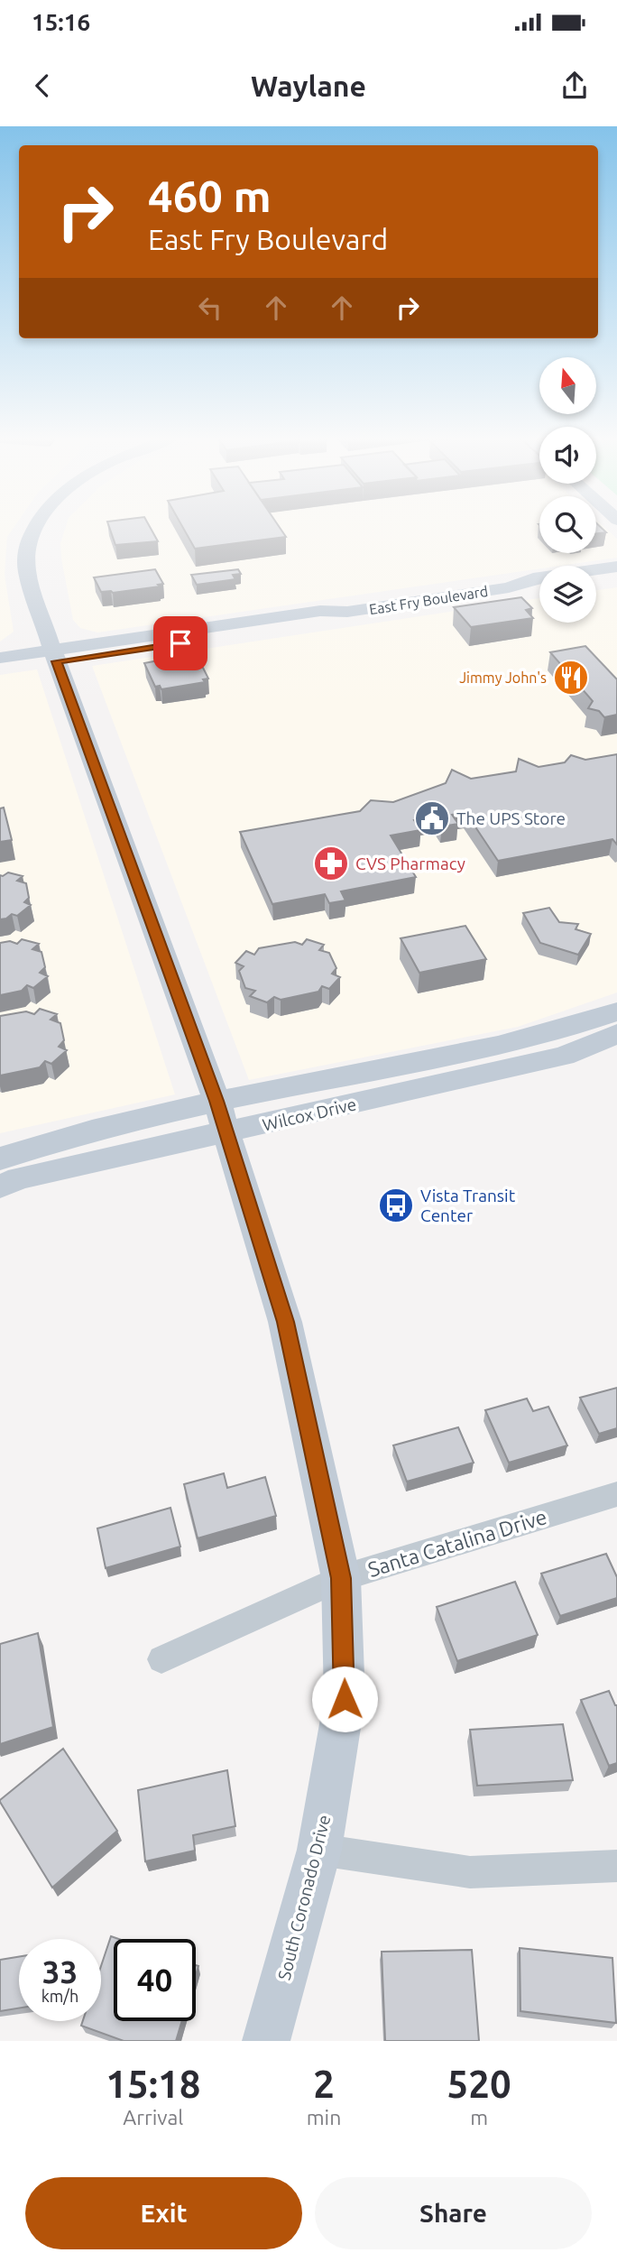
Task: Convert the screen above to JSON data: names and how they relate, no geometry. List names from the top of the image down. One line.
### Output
{"streets":{"street":["East Fry Boulevard","Wilcox Drive","Santa Catalina Drive","South Coronado Drive"]},"crossings":[["East Fry Boulevard","South Coronado Drive"],["Wilcox Drive","South Coronado Drive"],["Santa Catalina Drive","South Coronado Drive"]],"places":{"restaurant":["Jimmy John's"],"public building":["The UPS Store"],"pharmacy":["CVS Pharmacy"],"bus stop":["Vista Transit Center"]},"north":"top","page":{"status":"15:16","header":"Waylane","turn":["460 m","East Fry Boulevard"],"speed":"33 km/h","limit":"40","eta":["15:18","Arrival","2","min","520","m"],"buttons":["Exit","Share"]}}
